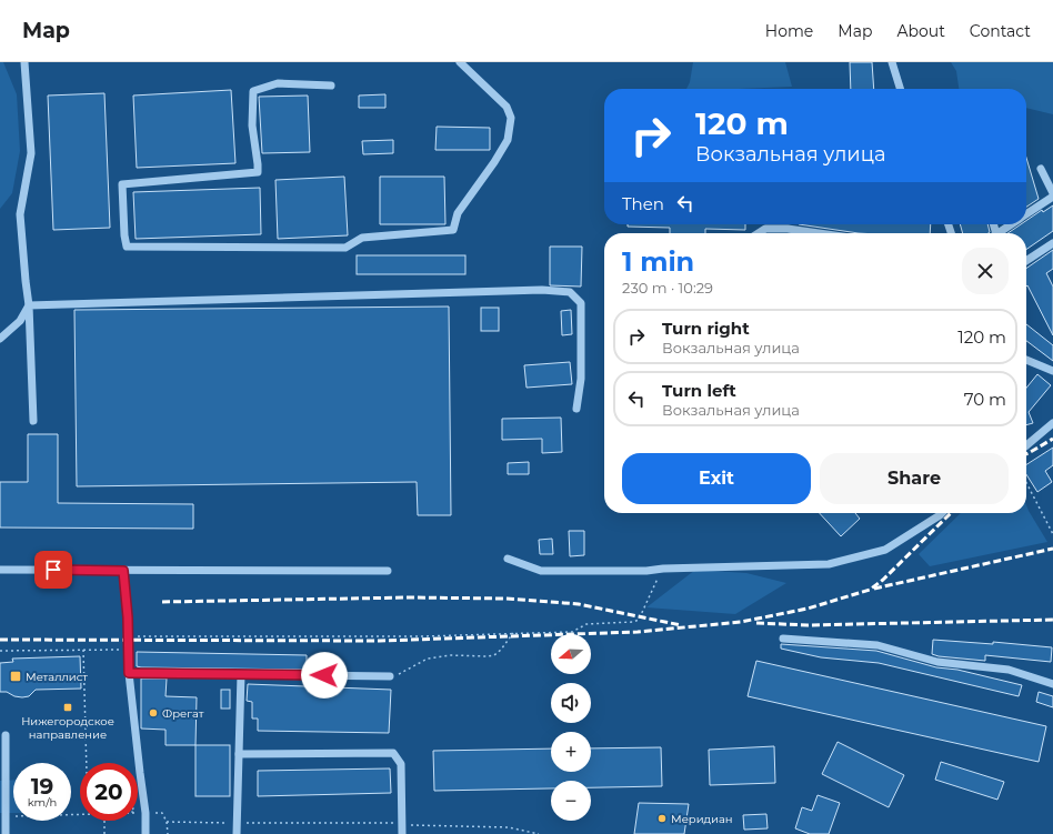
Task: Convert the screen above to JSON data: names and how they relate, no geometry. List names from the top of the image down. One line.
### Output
{"places":{"transit":["Металлист","Нижегородское направление"],"other":["Фрегат","Меридиан"]},"north":"left","page":{"header":"Map","nav":["Home","Map","About","Contact"],"turn":["120 m","Вокзальная улица"],"then":"Then","heading":["1 min","230 m · 10:29"],"list":[{"name":"Turn right","note":"Вокзальная улица","value":"120 m"},{"name":"Turn left","note":"Вокзальная улица","value":"70 m"}],"buttons":["Exit","Share"],"map_buttons":["+","−"],"speed":"19 km/h","limit":"20"}}
